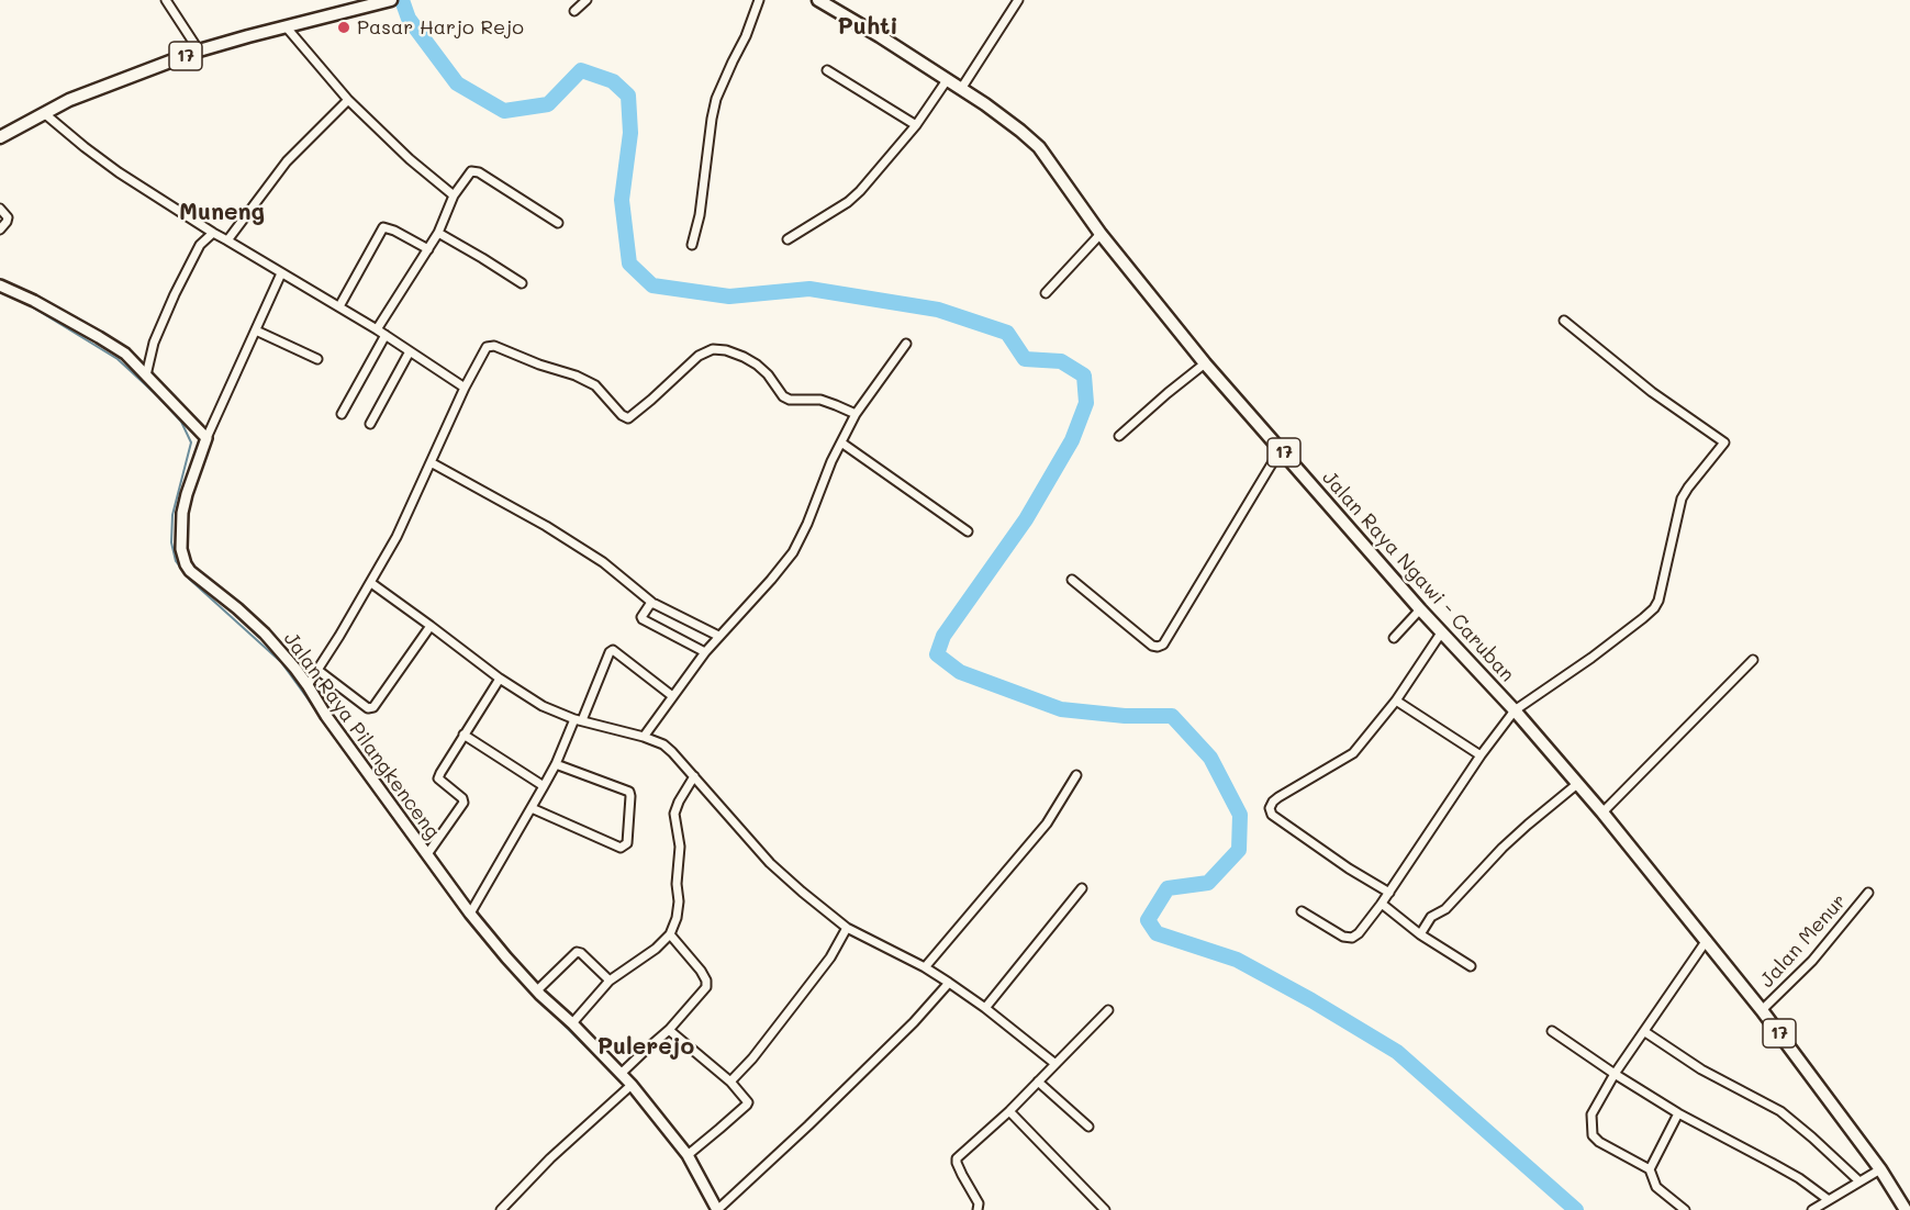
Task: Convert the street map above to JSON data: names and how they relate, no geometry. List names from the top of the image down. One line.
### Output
{"streets":{"highway":["17","Jalan Raya Ngawi - Caruban"],"main road":["Jalan Raya Pilangkenceng"],"street":["Jalan Menur"]},"crossings":[["Jalan Raya Ngawi - Caruban","Jalan Menur"]],"districts":["Puhti","Muneng","Pulerejo"],"places":["Pasar Harjo Rejo"]}
